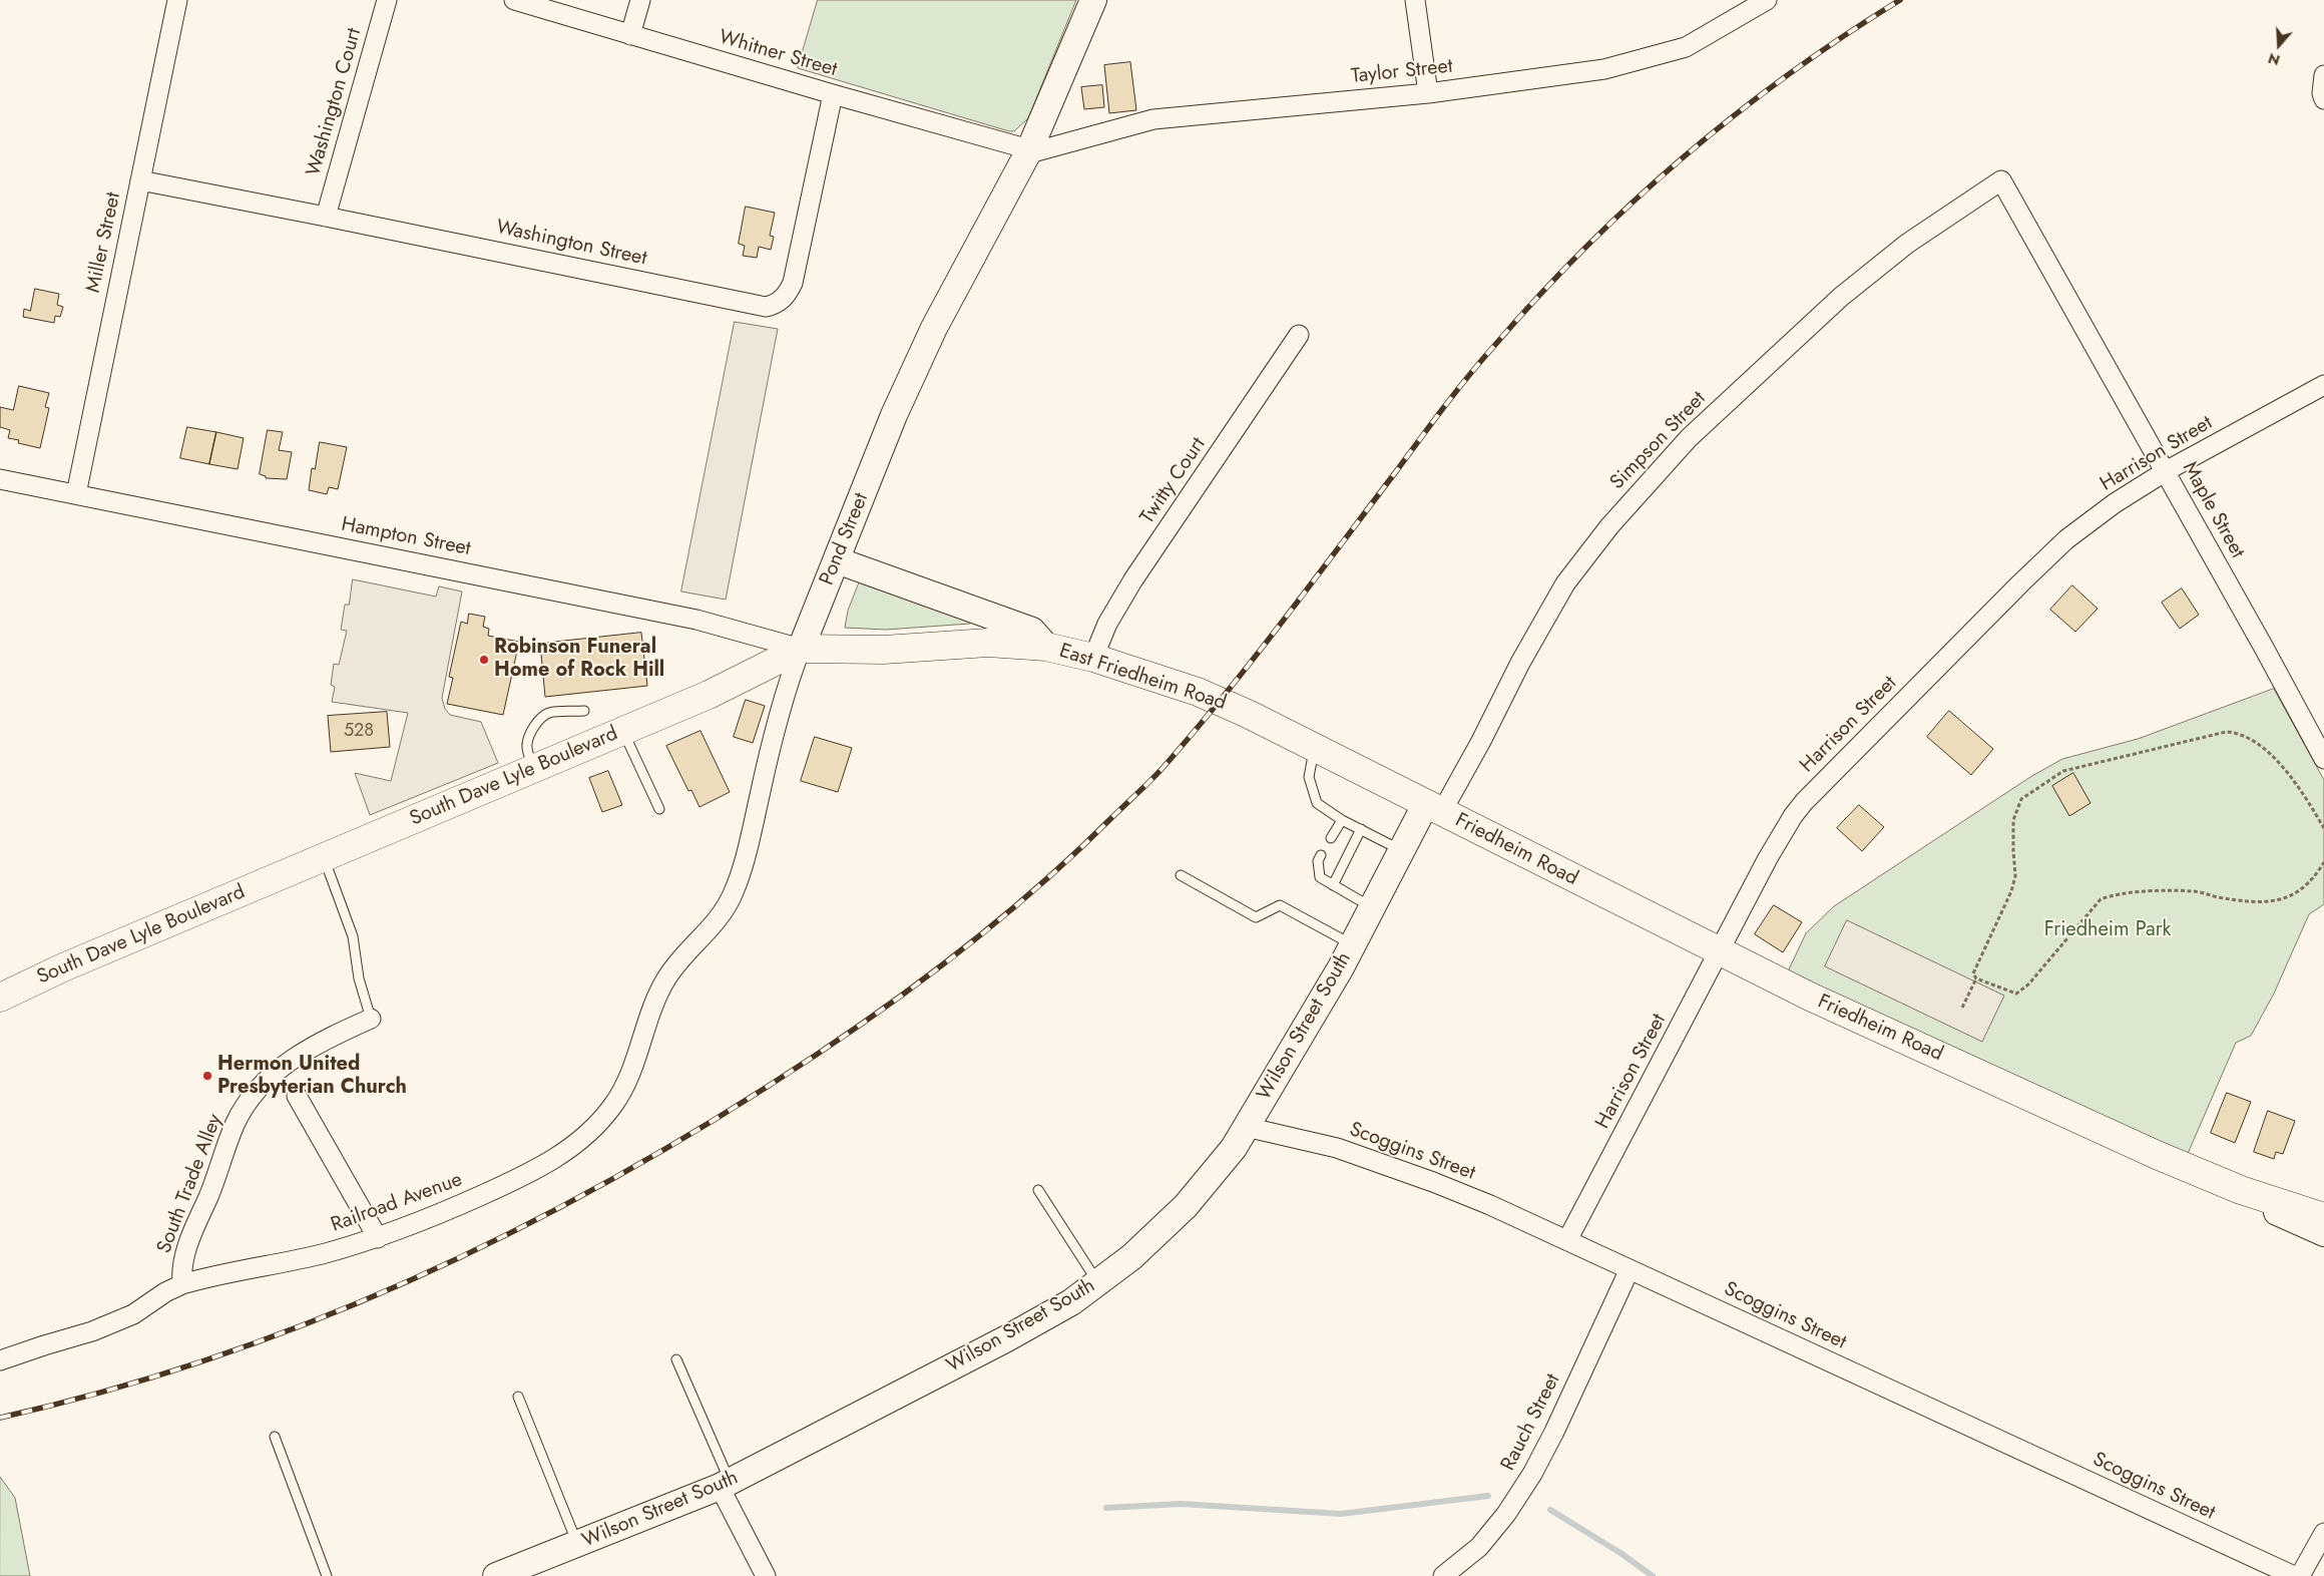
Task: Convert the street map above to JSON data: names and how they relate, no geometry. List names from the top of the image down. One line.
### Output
{"streets":{"main road":["East Friedheim Road","South Dave Lyle Boulevard","Friedheim Road"],"street":["Whitner Street","Taylor Street","Washington Court","Miller Street","Washington Street","Simpson Street","Harrison Street","Twitty Court","Maple Street","Hampton Street","Pond Street","Wilson Street South","Scoggins Street","South Trade Alley","Railroad Avenue","Rauch Street"]},"crossings":[["Whitner Street","Taylor Street"],["Whitner Street","Washington Street"],["Whitner Street","Pond Street"],["Taylor Street","Pond Street"],["Washington Court","Washington Street"],["Miller Street","Washington Street"],["Miller Street","Hampton Street"],["Simpson Street","Maple Street"],["Simpson Street","East Friedheim Road"],["Simpson Street","Friedheim Road"],["Simpson Street","Wilson Street South"],["Harrison Street","Maple Street"],["Harrison Street","Friedheim Road"],["Harrison Street","Scoggins Street"],["Twitty Court","East Friedheim Road"],["Hampton Street","Pond Street"],["Hampton Street","South Dave Lyle Boulevard"],["Pond Street","East Friedheim Road"],["Pond Street","South Dave Lyle Boulevard"],["Pond Street","Railroad Avenue"],["East Friedheim Road","South Dave Lyle Boulevard"],["East Friedheim Road","Friedheim Road"],["East Friedheim Road","Wilson Street South"],["Friedheim Road","Wilson Street South"],["Wilson Street South","Scoggins Street"],["Scoggins Street","Rauch Street"],["South Trade Alley","Railroad Avenue"]],"parks":["Friedheim Park"],"places":["Robinson Funeral Home of Rock Hill","Hermon United Presbyterian Church"],"house_numbers":["528"],"north":"bottom"}
